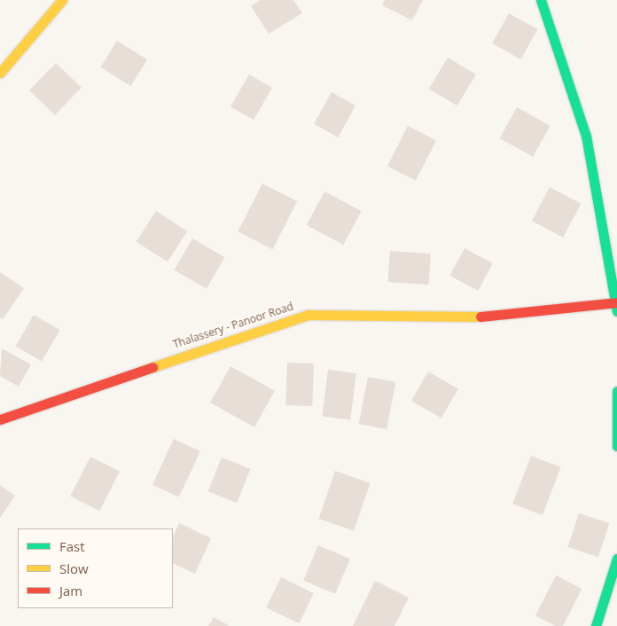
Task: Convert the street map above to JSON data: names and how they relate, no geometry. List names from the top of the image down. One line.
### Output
{"streets":{"main road":["Thalassery - Panoor Road"]},"legend":["Fast","Slow","Jam"]}
